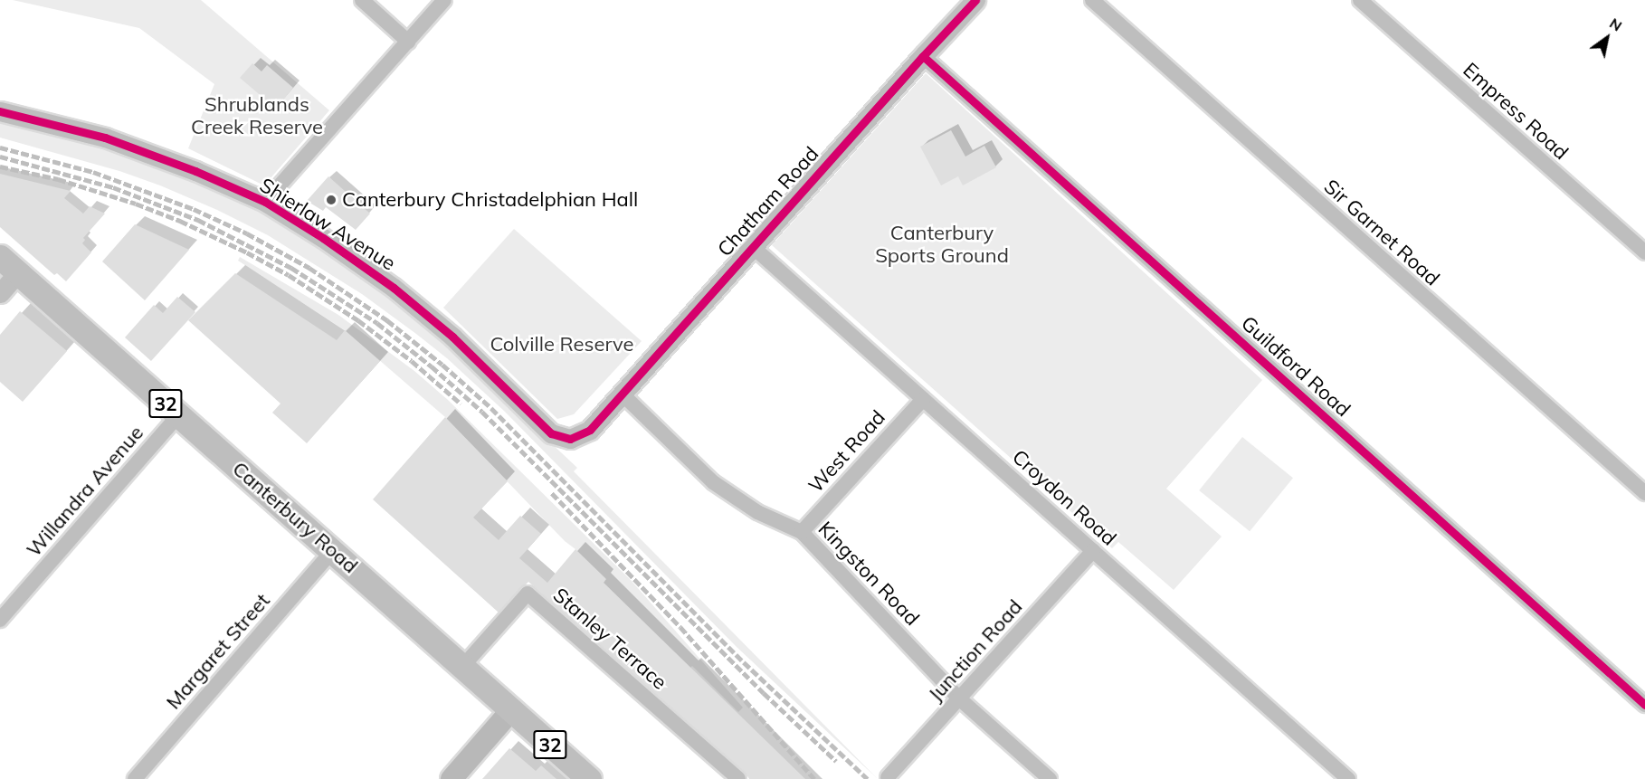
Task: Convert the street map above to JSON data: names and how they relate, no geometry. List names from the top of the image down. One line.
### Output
{"streets":{"main road":["32","Canterbury Road"],"street":["Empress Road","Chatham Road","Shierlaw Avenue","Sir Garnet Road","Guildford Road","West Road","Willandra Avenue","Croydon Road","Kingston Road","Stanley Terrace","Junction Road","Margaret Street"]},"crossings":[["Chatham Road","Shierlaw Avenue"],["Chatham Road","Guildford Road"],["Chatham Road","Croydon Road"],["Chatham Road","Kingston Road"],["West Road","Croydon Road"],["West Road","Kingston Road"],["Willandra Avenue","Canterbury Road"],["Croydon Road","Junction Road"],["Canterbury Road","Stanley Terrace"],["Canterbury Road","Margaret Street"],["Kingston Road","Junction Road"]],"parks":["Shrublands Creek Reserve","Canterbury Sports Ground","Colville Reserve"],"places":["Canterbury Christadelphian Hall"],"north":"top right"}
